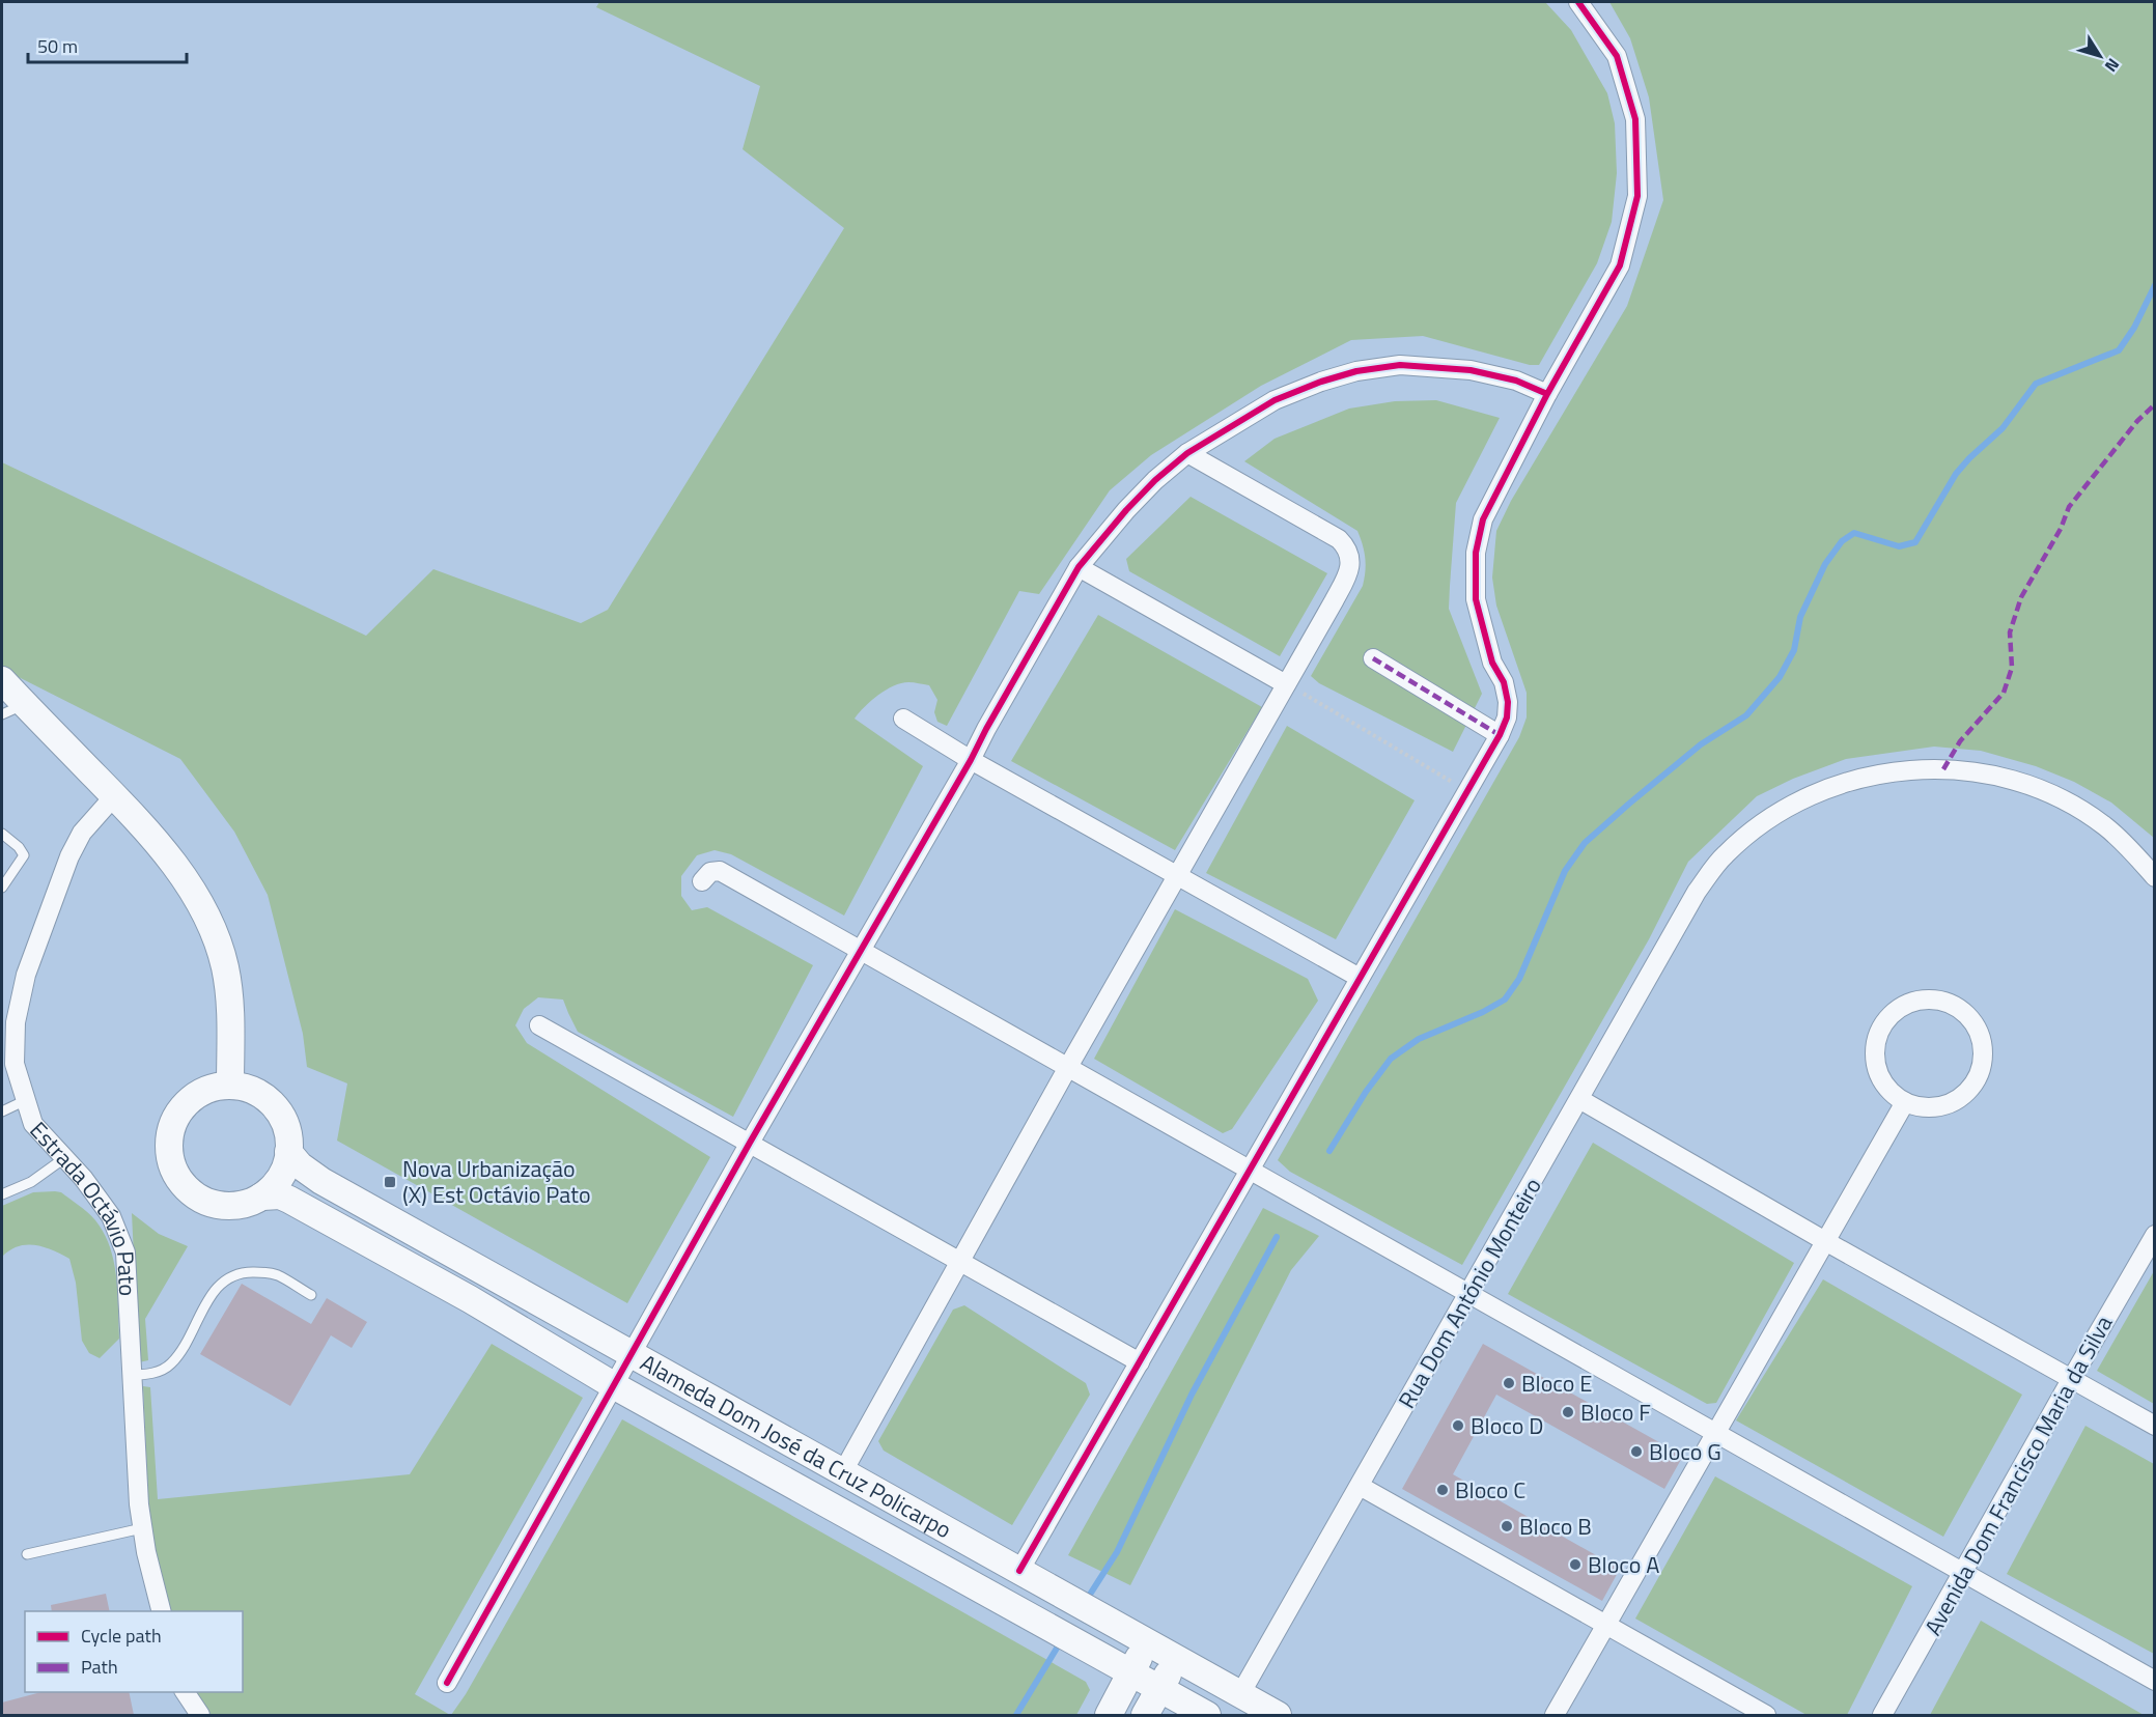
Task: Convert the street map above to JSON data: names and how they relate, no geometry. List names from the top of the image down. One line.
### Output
{"streets":{"street":["Estrada Octávio Pato","Rua Dom António Monteiro","Alameda Dom José da Cruz Policarpo","Avenida Dom Francisco Maria da Silva"]},"crossings":[["Rua Dom António Monteiro","Alameda Dom José da Cruz Policarpo"]],"places":{"transit":["Nova Urbanização (X) Est Octávio Pato"],"other":["Bloco E","Bloco F","Bloco D","Bloco G","Bloco C","Bloco B","Bloco A"]},"legend":["Cycle path","Path"],"scale_bar":"50 m","north":"bottom right"}
